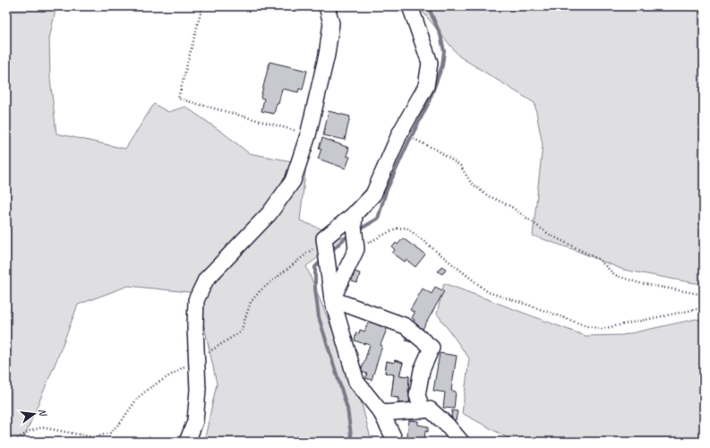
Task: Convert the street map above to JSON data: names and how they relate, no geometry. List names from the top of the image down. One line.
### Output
{"north":"right"}
